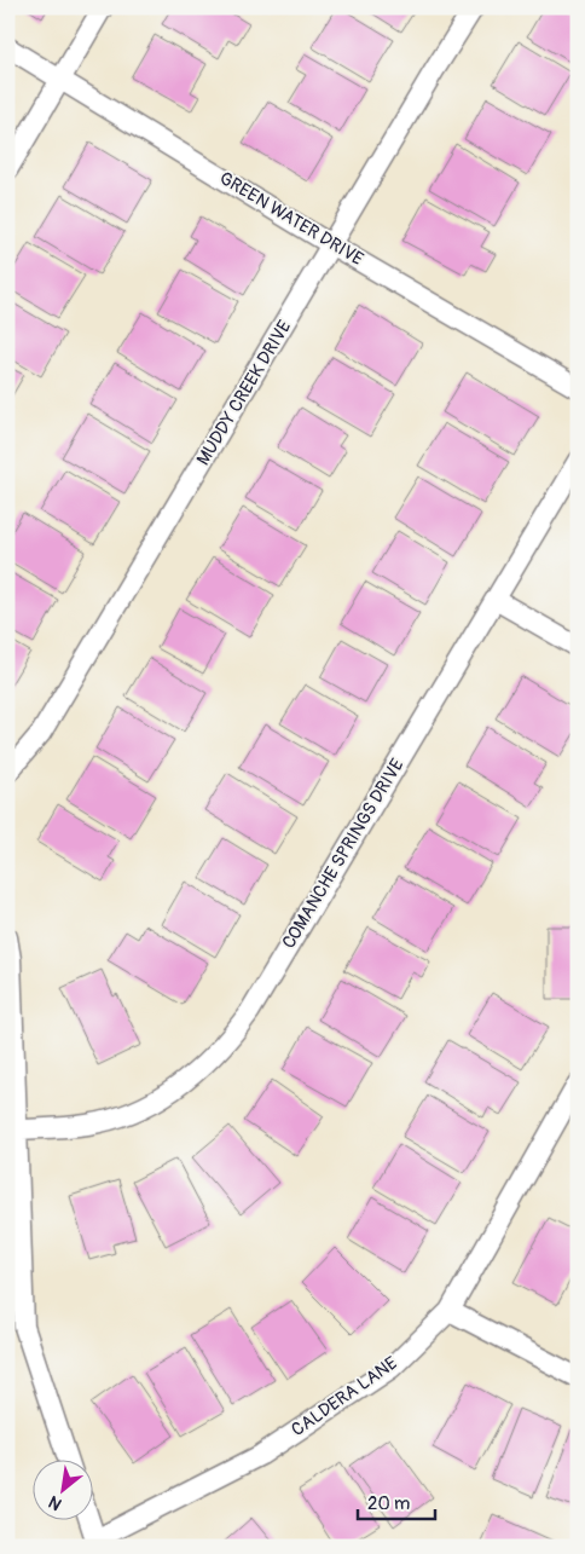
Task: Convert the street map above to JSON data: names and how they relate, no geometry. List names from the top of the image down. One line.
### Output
{"streets":{"street":["GREEN WATER DRIVE","MUDDY CREEK DRIVE","COMANCHE SPRINGS DRIVE","CALDERA LANE"]},"crossings":[["GREEN WATER DRIVE","MUDDY CREEK DRIVE"]],"scale_bar":"20 m","north":"bottom left"}
